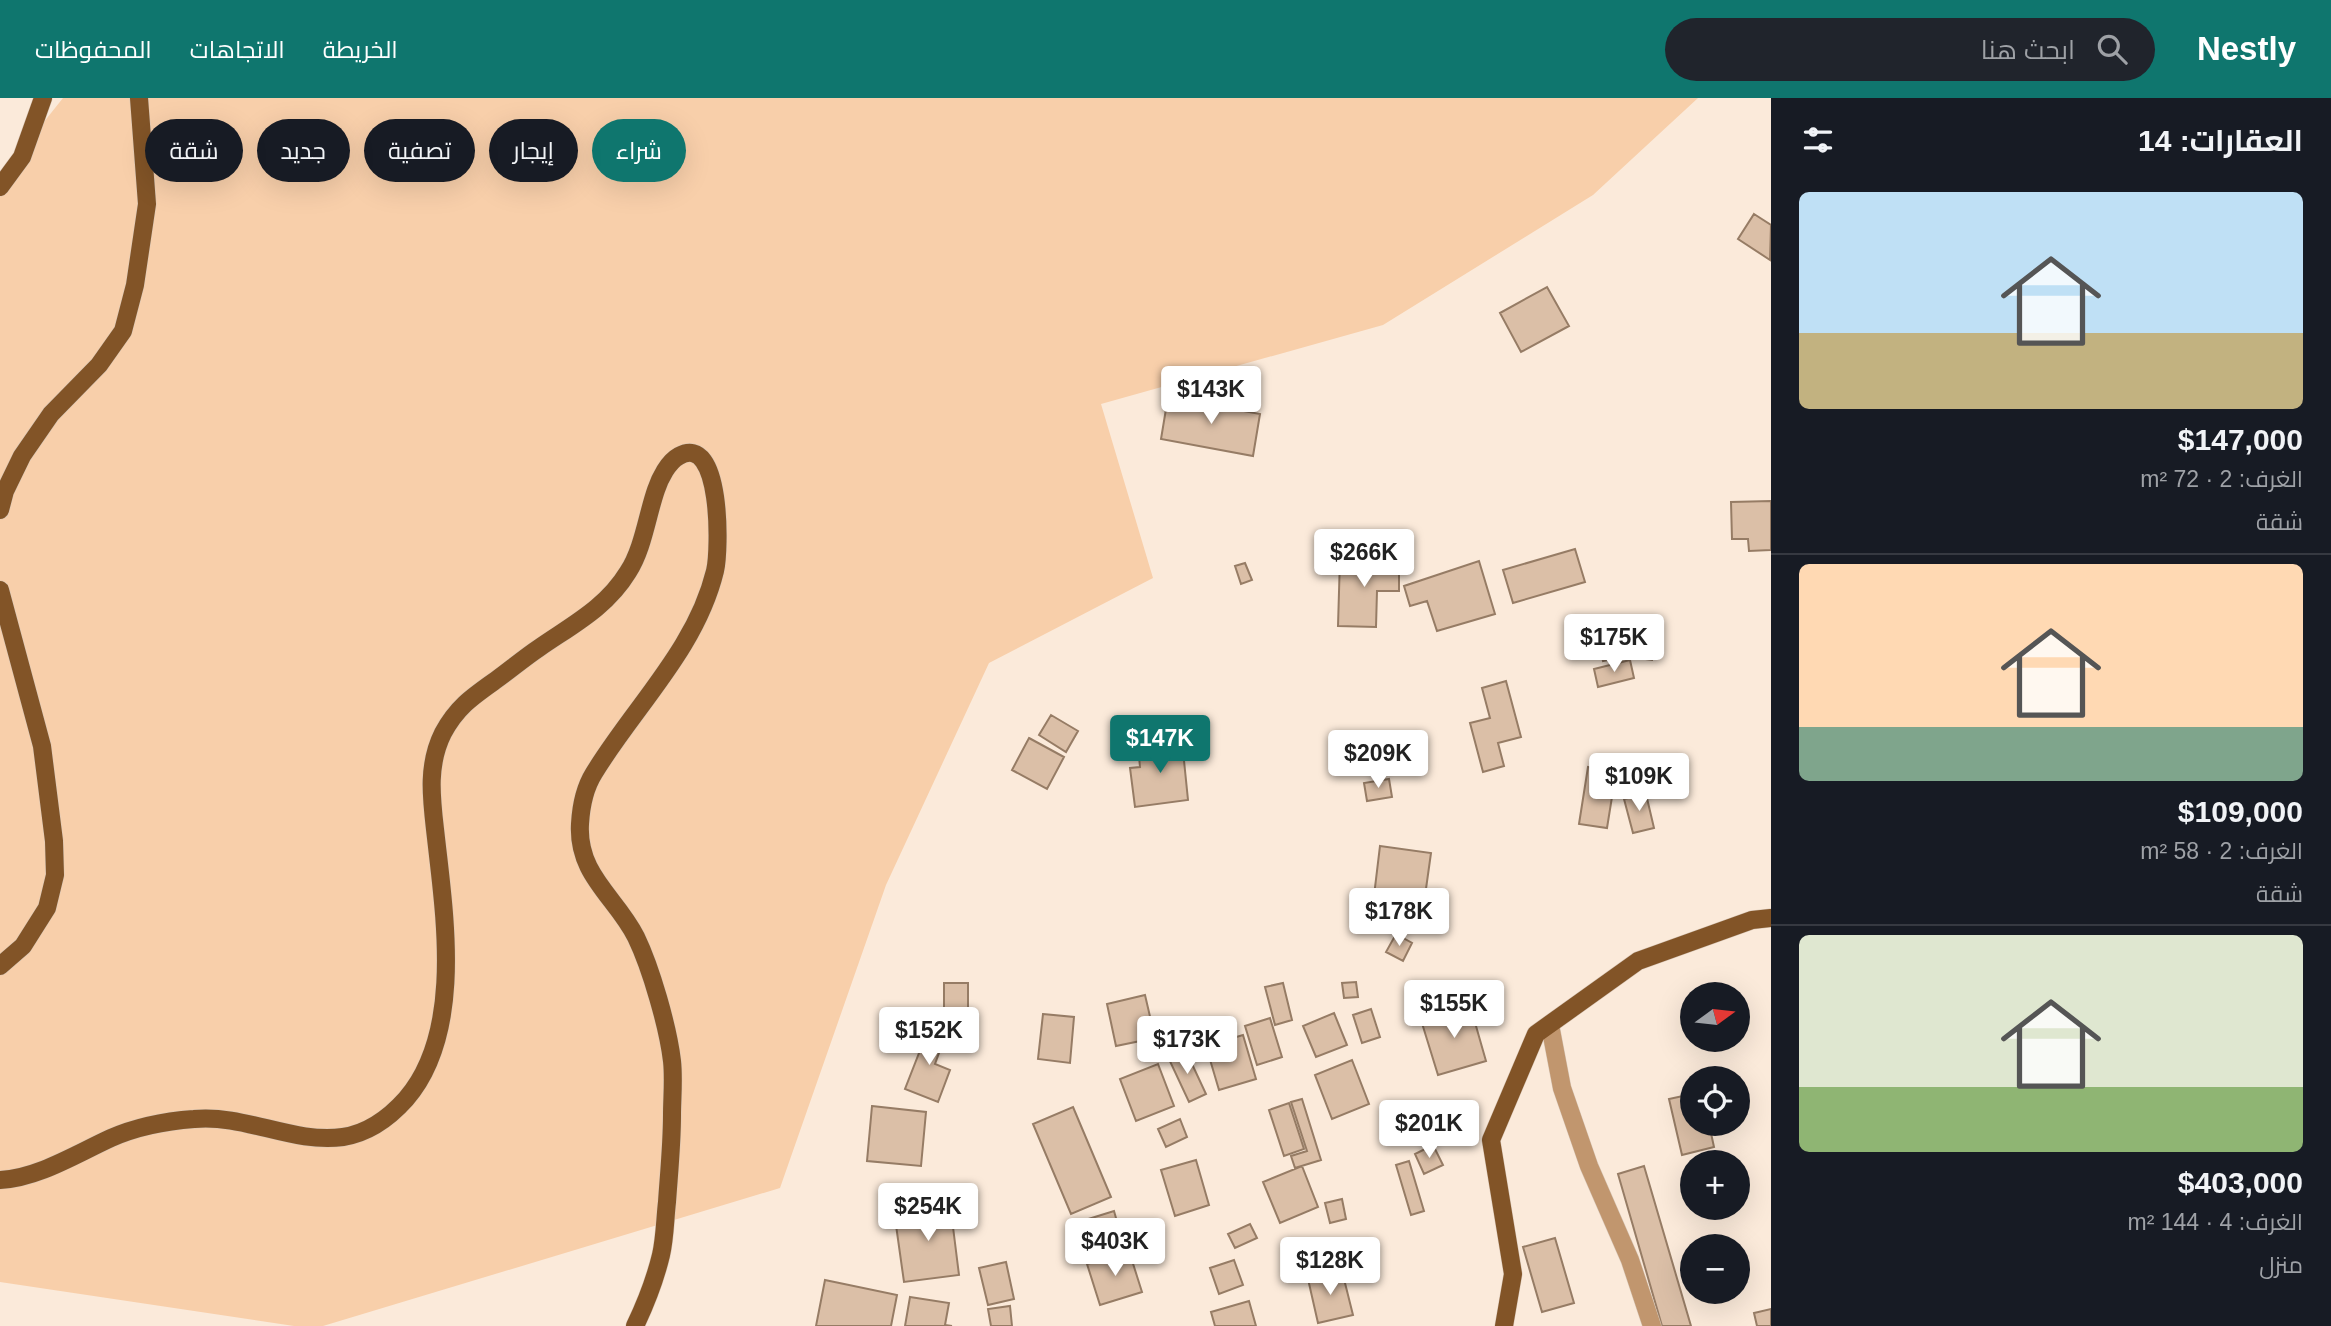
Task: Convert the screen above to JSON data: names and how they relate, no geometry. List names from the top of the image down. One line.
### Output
{"north":"right","page":{"header":"Nestly","search":"ابحث هنا","nav":["الخريطة","الاتجاهات","المحفوظات"],"heading":"العقارات: 14","chip":["شراء","إيجار","تصفية","جديد","شقة"],"list":[{"name":"$147,000","note":"الغرف: 2 · 72 m² · شقة"},{"name":"$109,000","note":"الغرف: 2 · 58 m² · شقة"},{"name":"$403,000","note":"الغرف: 4 · 144 m² · منزل"}],"price":["$143K","$266K","$175K","$147K","$209K","$109K","$178K","$155K","$152K","$173K","$201K","$254K","$403K","$128K"],"map_buttons":["+","−"]}}
